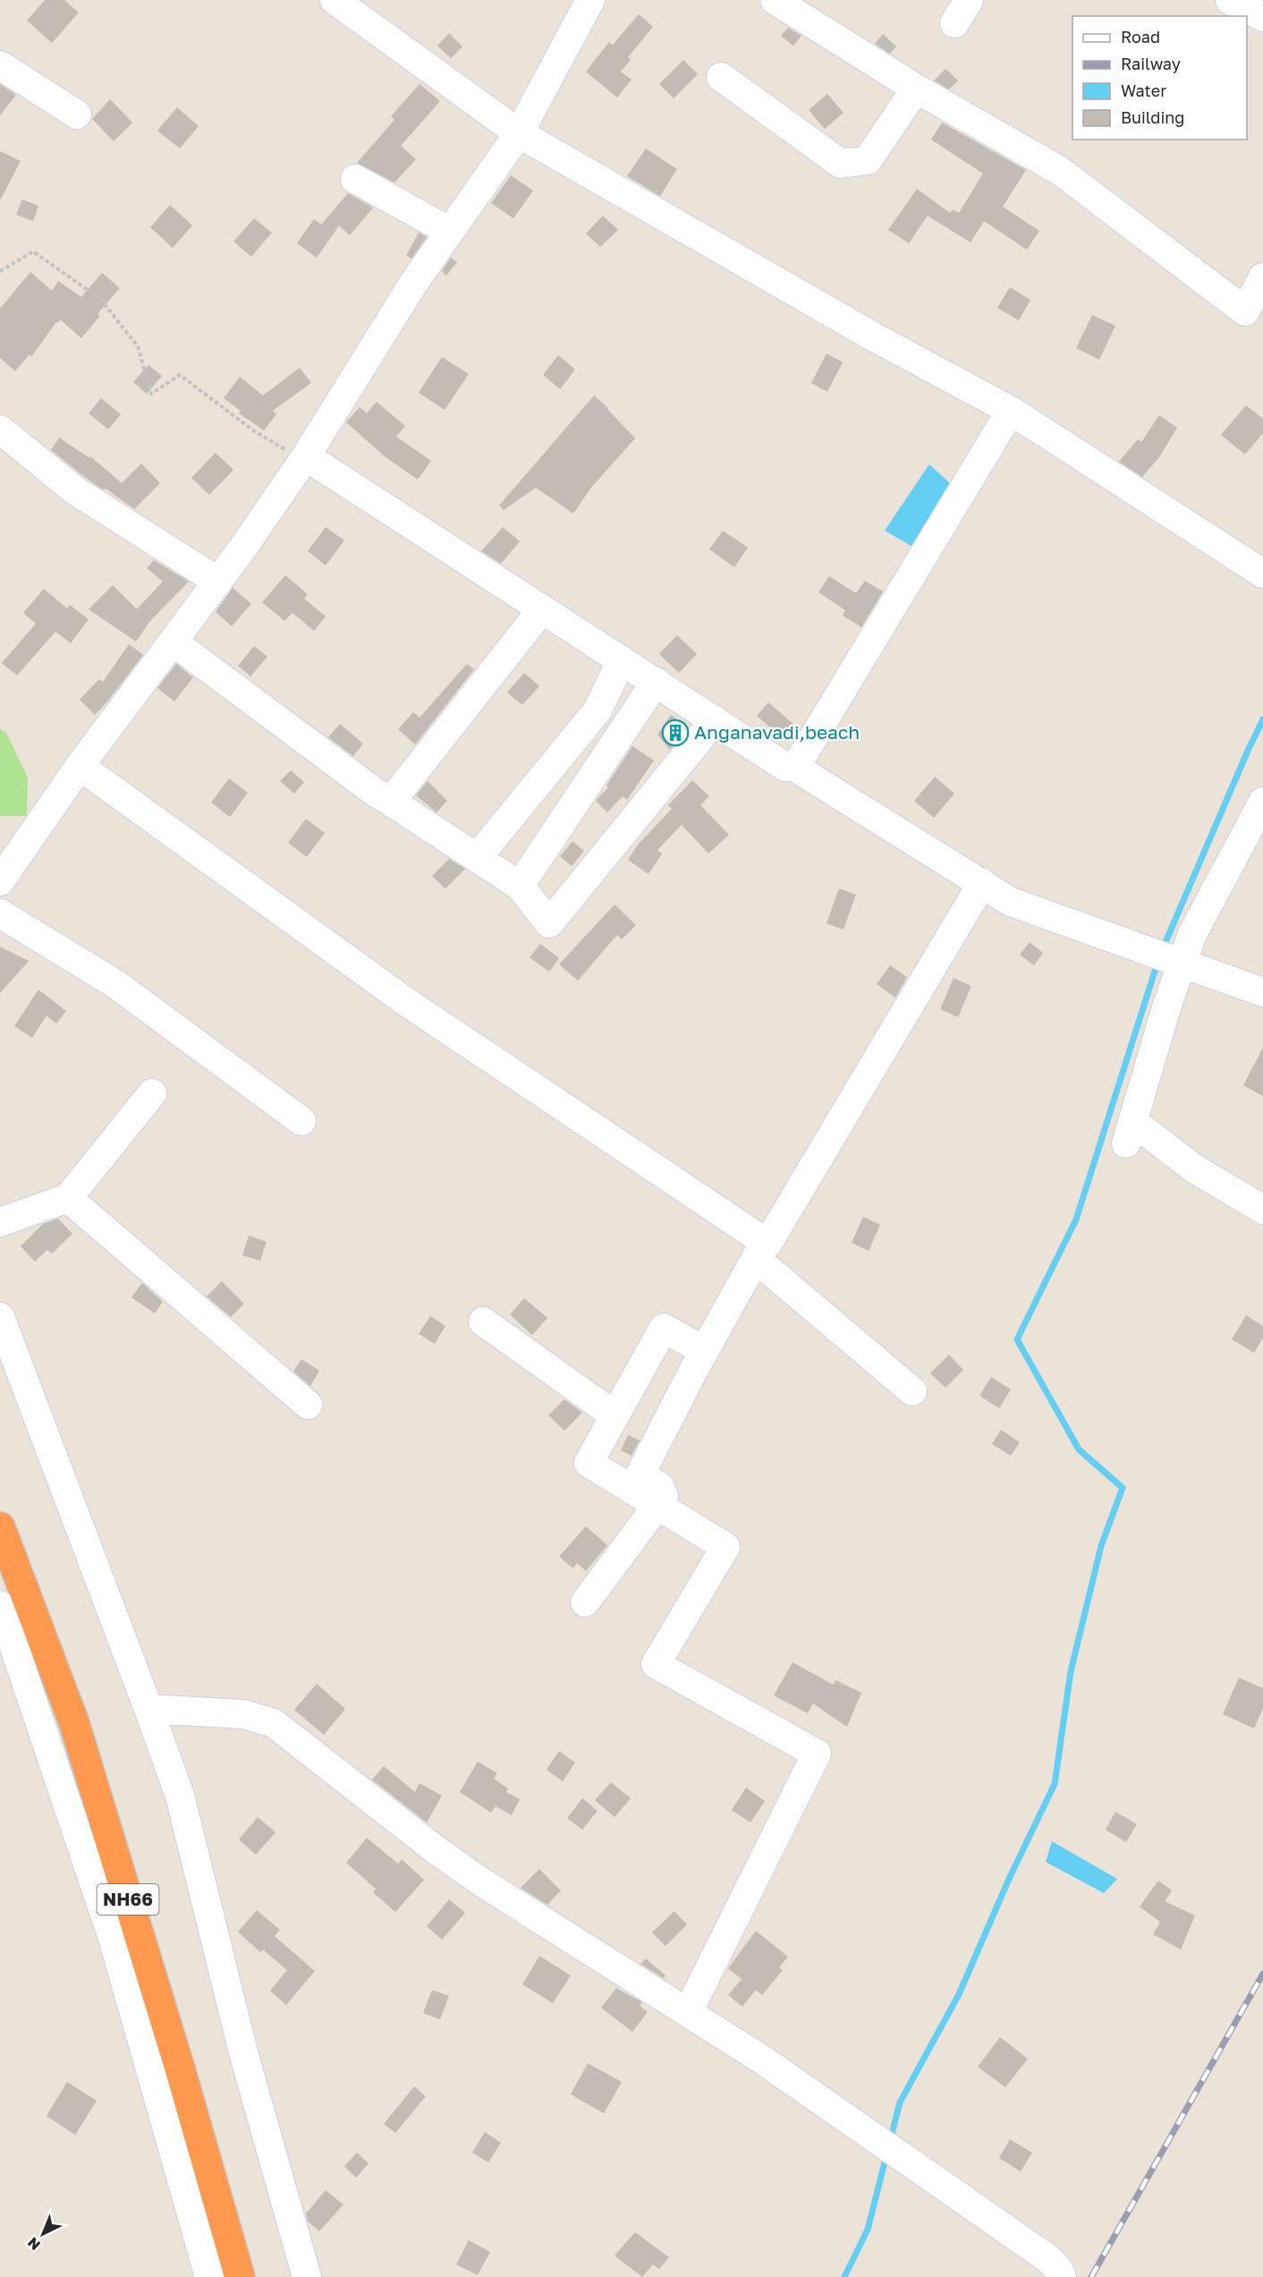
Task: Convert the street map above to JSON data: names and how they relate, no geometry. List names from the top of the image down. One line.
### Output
{"streets":{"highway":["NH66"]},"places":{"building":["Anganavadi,beach"]},"legend":["Road","Railway","Water","Building"],"north":"bottom left"}
